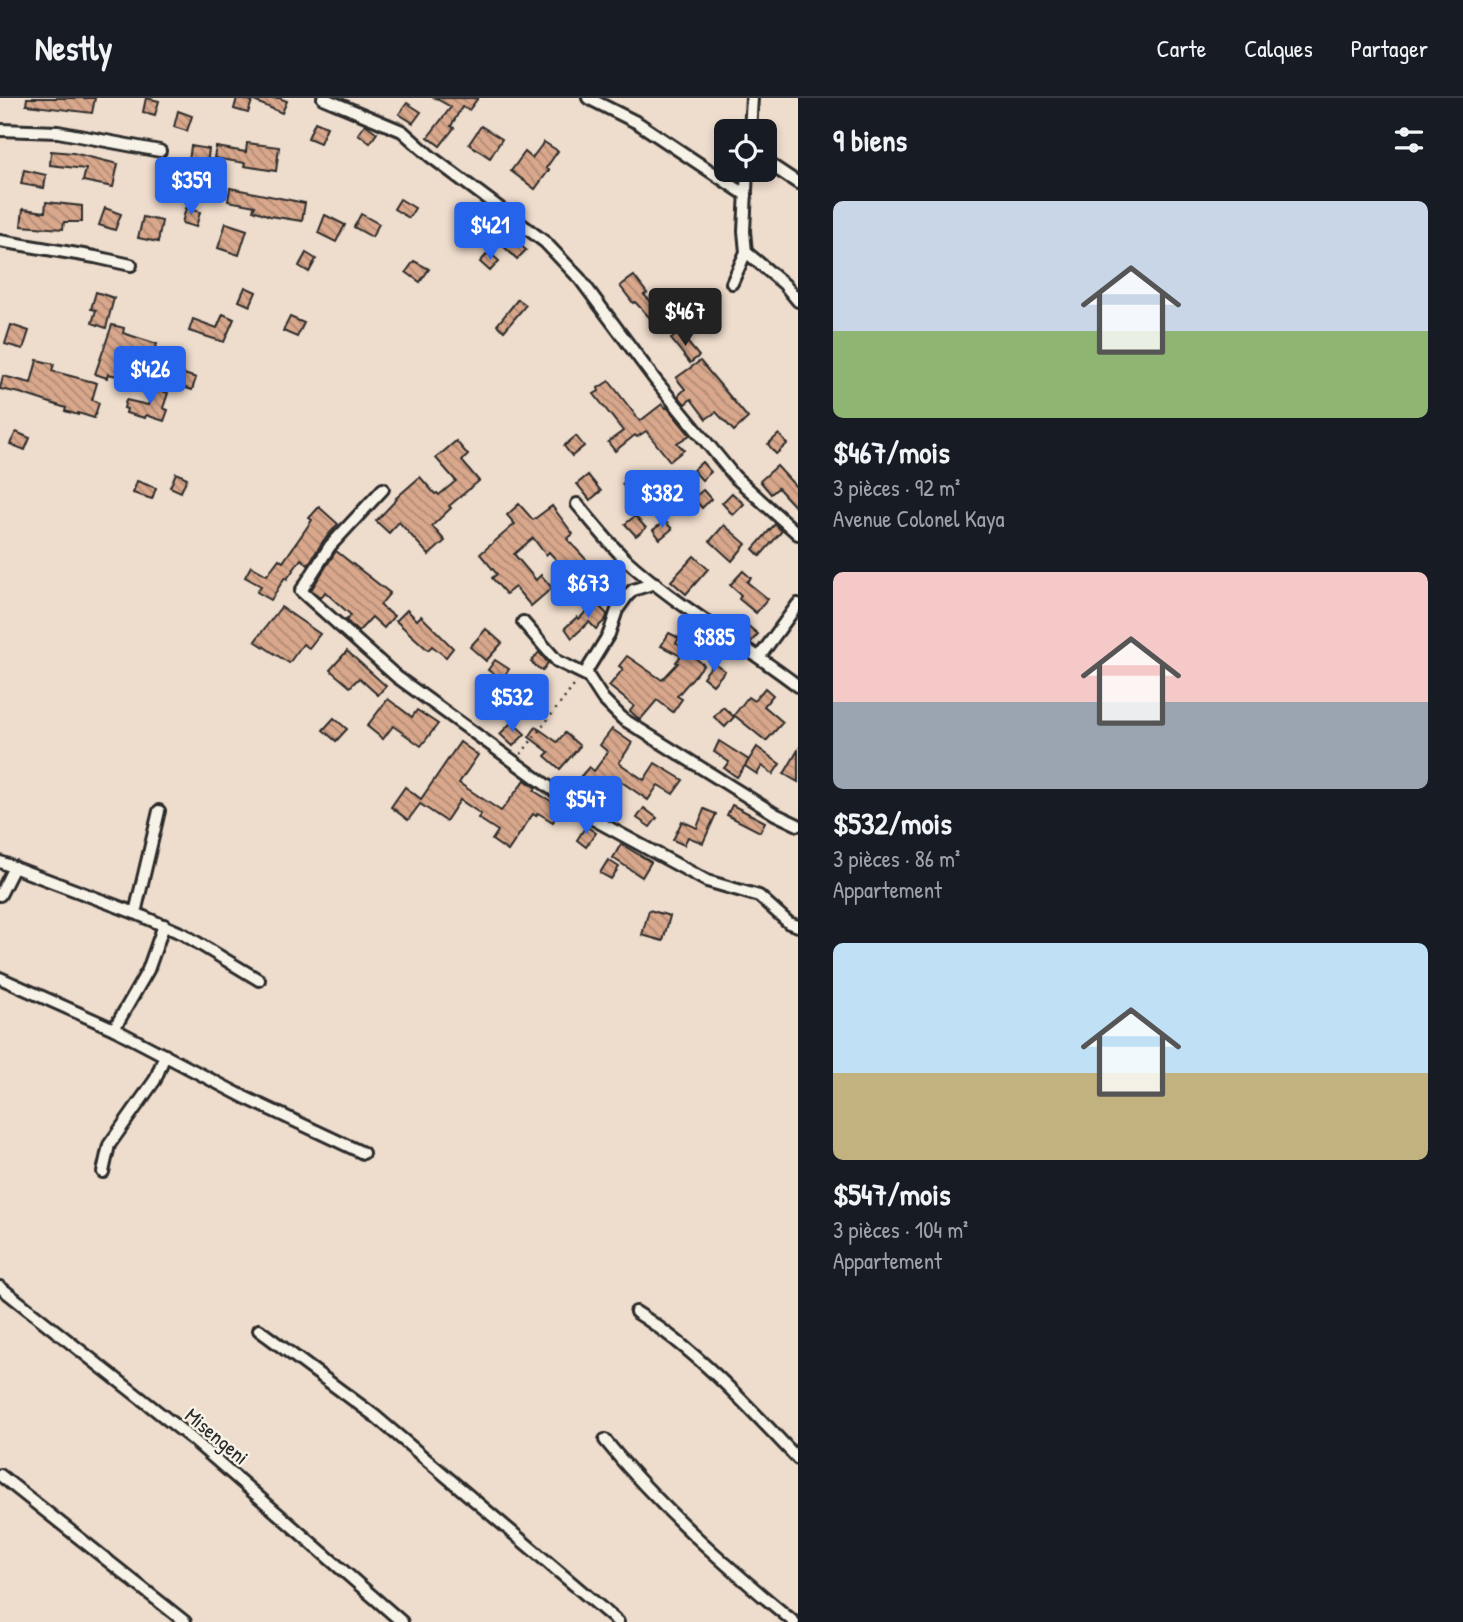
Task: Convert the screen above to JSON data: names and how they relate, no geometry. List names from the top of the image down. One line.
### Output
{"streets":{"street":["Misengeni"]},"page":{"header":"Nestly","nav":["Carte","Calques","Partager"],"heading":"9 biens","price":["$359","$421","$467","$426","$382","$673","$885","$532","$547"],"list":[{"name":"$467/mois","note":"3 pièces · 92 m² · Avenue Colonel Kaya"},{"name":"$532/mois","note":"3 pièces · 86 m² · Appartement"},{"name":"$547/mois","note":"3 pièces · 104 m² · Appartement"}]}}
